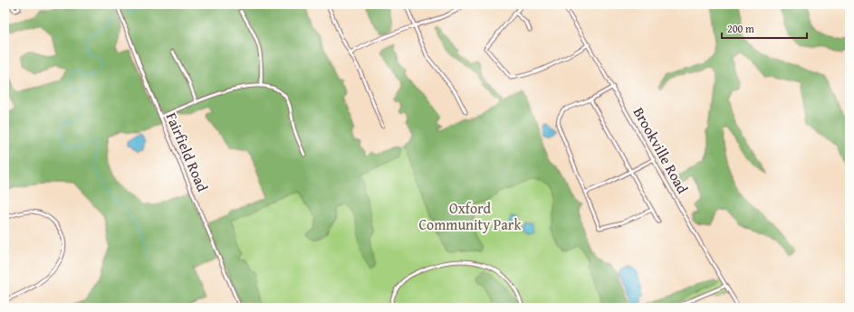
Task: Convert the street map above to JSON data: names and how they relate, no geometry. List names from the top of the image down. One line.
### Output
{"streets":{"street":["Brookville Road","Fairfield Road"]},"parks":["Oxford Community Park"],"scale_bar":"200 m"}
